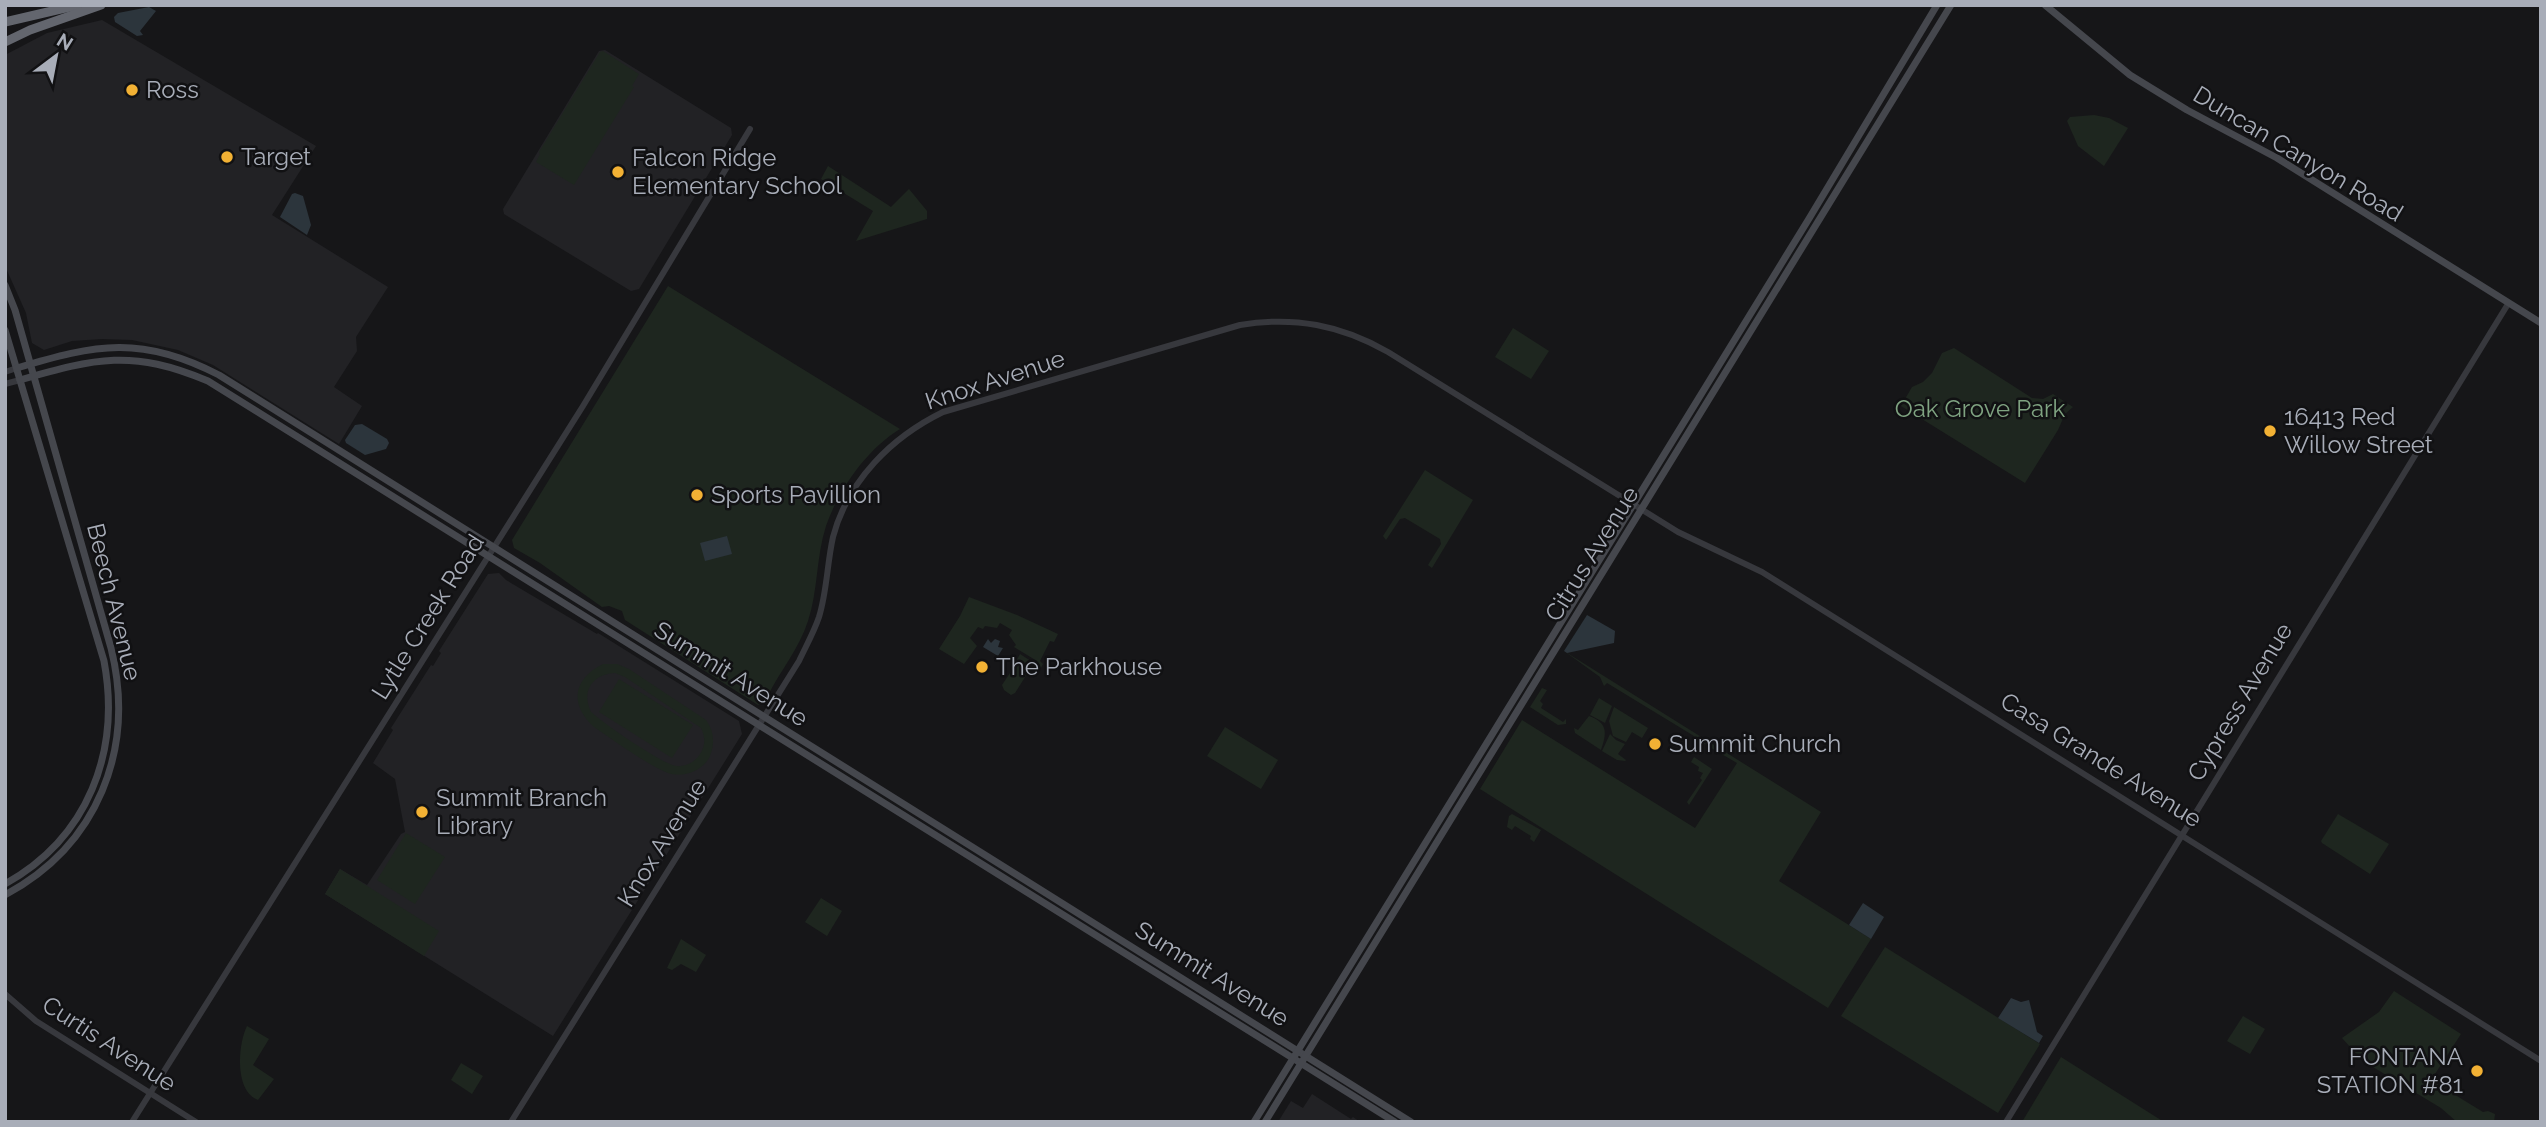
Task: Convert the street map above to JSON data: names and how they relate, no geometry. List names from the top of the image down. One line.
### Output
{"streets":{"main road":["Duncan Canyon Road","Citrus Avenue","Beech Avenue","Summit Avenue"],"street":["Knox Avenue","Lytle Creek Road","Cypress Avenue","Casa Grande Avenue","Curtis Avenue"]},"crossings":[["Duncan Canyon Road","Cypress Avenue"],["Knox Avenue","Citrus Avenue"],["Knox Avenue","Summit Avenue"],["Knox Avenue","Casa Grande Avenue"],["Citrus Avenue","Summit Avenue"],["Citrus Avenue","Casa Grande Avenue"],["Beech Avenue","Summit Avenue"],["Lytle Creek Road","Summit Avenue"],["Lytle Creek Road","Curtis Avenue"],["Cypress Avenue","Casa Grande Avenue"]],"parks":["Oak Grove Park"],"places":["Ross","Target","Falcon Ridge Elementary School","16413 Red Willow Street","Sports Pavillion","The Parkhouse","Summit Church","Summit Branch Library","FONTANA STATION #81"],"north":"top right"}
